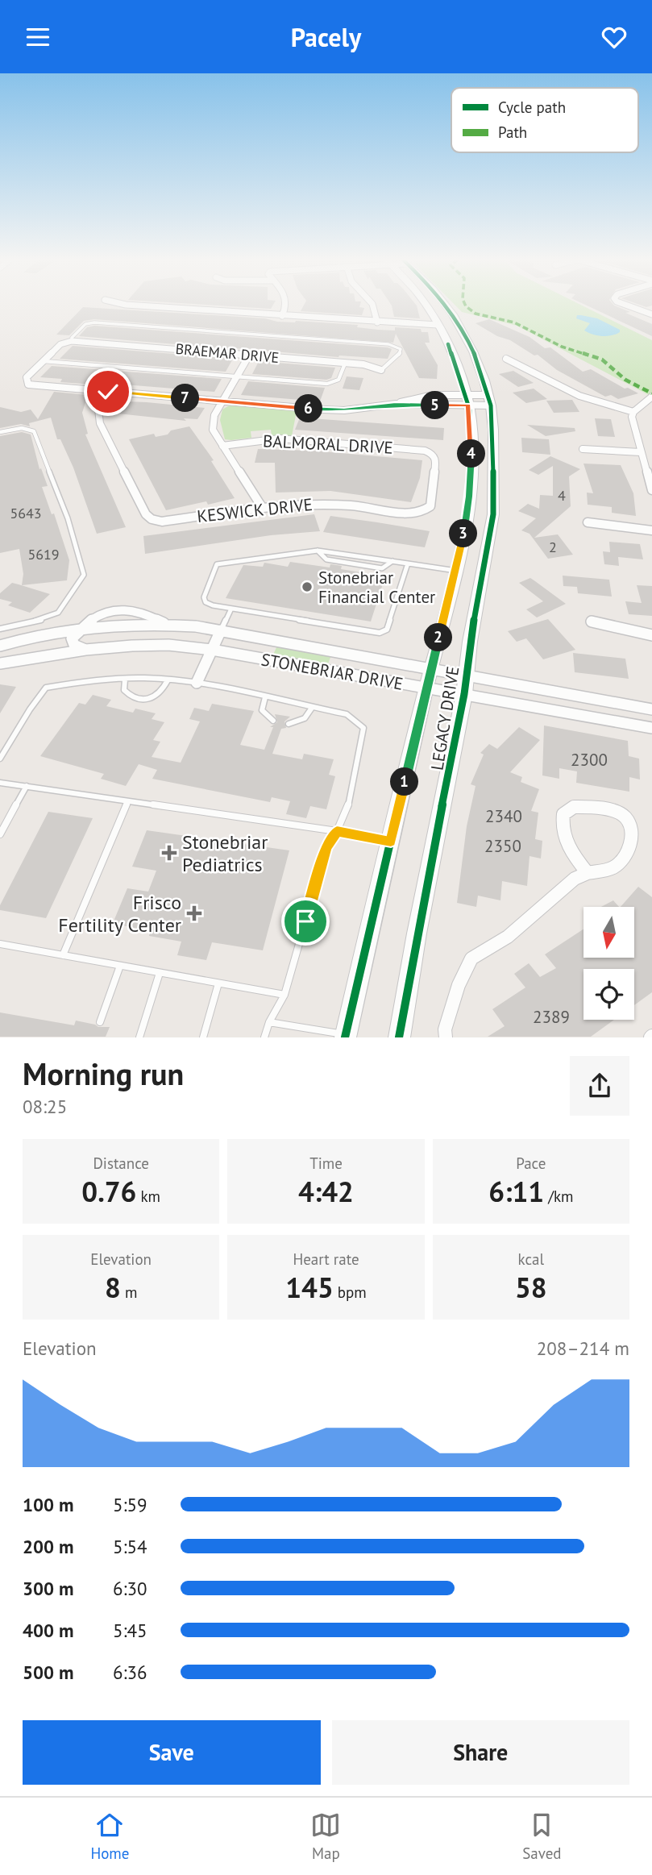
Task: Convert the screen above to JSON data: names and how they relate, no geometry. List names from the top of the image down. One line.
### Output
{"streets":{"main road":["LEGACY DRIVE"],"street":["BRAEMAR DRIVE","BALMORAL DRIVE","KESWICK DRIVE","STONEBRIAR DRIVE"]},"crossings":[["BALMORAL DRIVE","KESWICK DRIVE"],["STONEBRIAR DRIVE","LEGACY DRIVE"]],"places":{"other":["Stonebriar Financial Center"],"health":["Stonebriar Pediatrics","Frisco Fertility Center"]},"house_numbers":["4","5643","2","5619","2300","2340","2350","2389"],"legend":["Cycle path","Path"],"north":"bottom","page":{"header":"Pacely","pins":["7","5","6","4","3","2","1"],"heading":["Morning run","08:25"],"stats":[["Distance","0.76 km"],["Time","4:42"],["Pace","6:11 /km"],["Elevation","8 m"],["Heart rate","145 bpm"],["kcal","58"]],"chart":["Elevation","208–214 m"],"list":[{"name":"100 m","note":"5:59"},{"name":"200 m","note":"5:54"},{"name":"300 m","note":"6:30"},{"name":"400 m","note":"5:45"},{"name":"500 m","note":"6:36"}],"buttons":["Save","Share"],"tabs":["Home","Map","Saved"]}}
